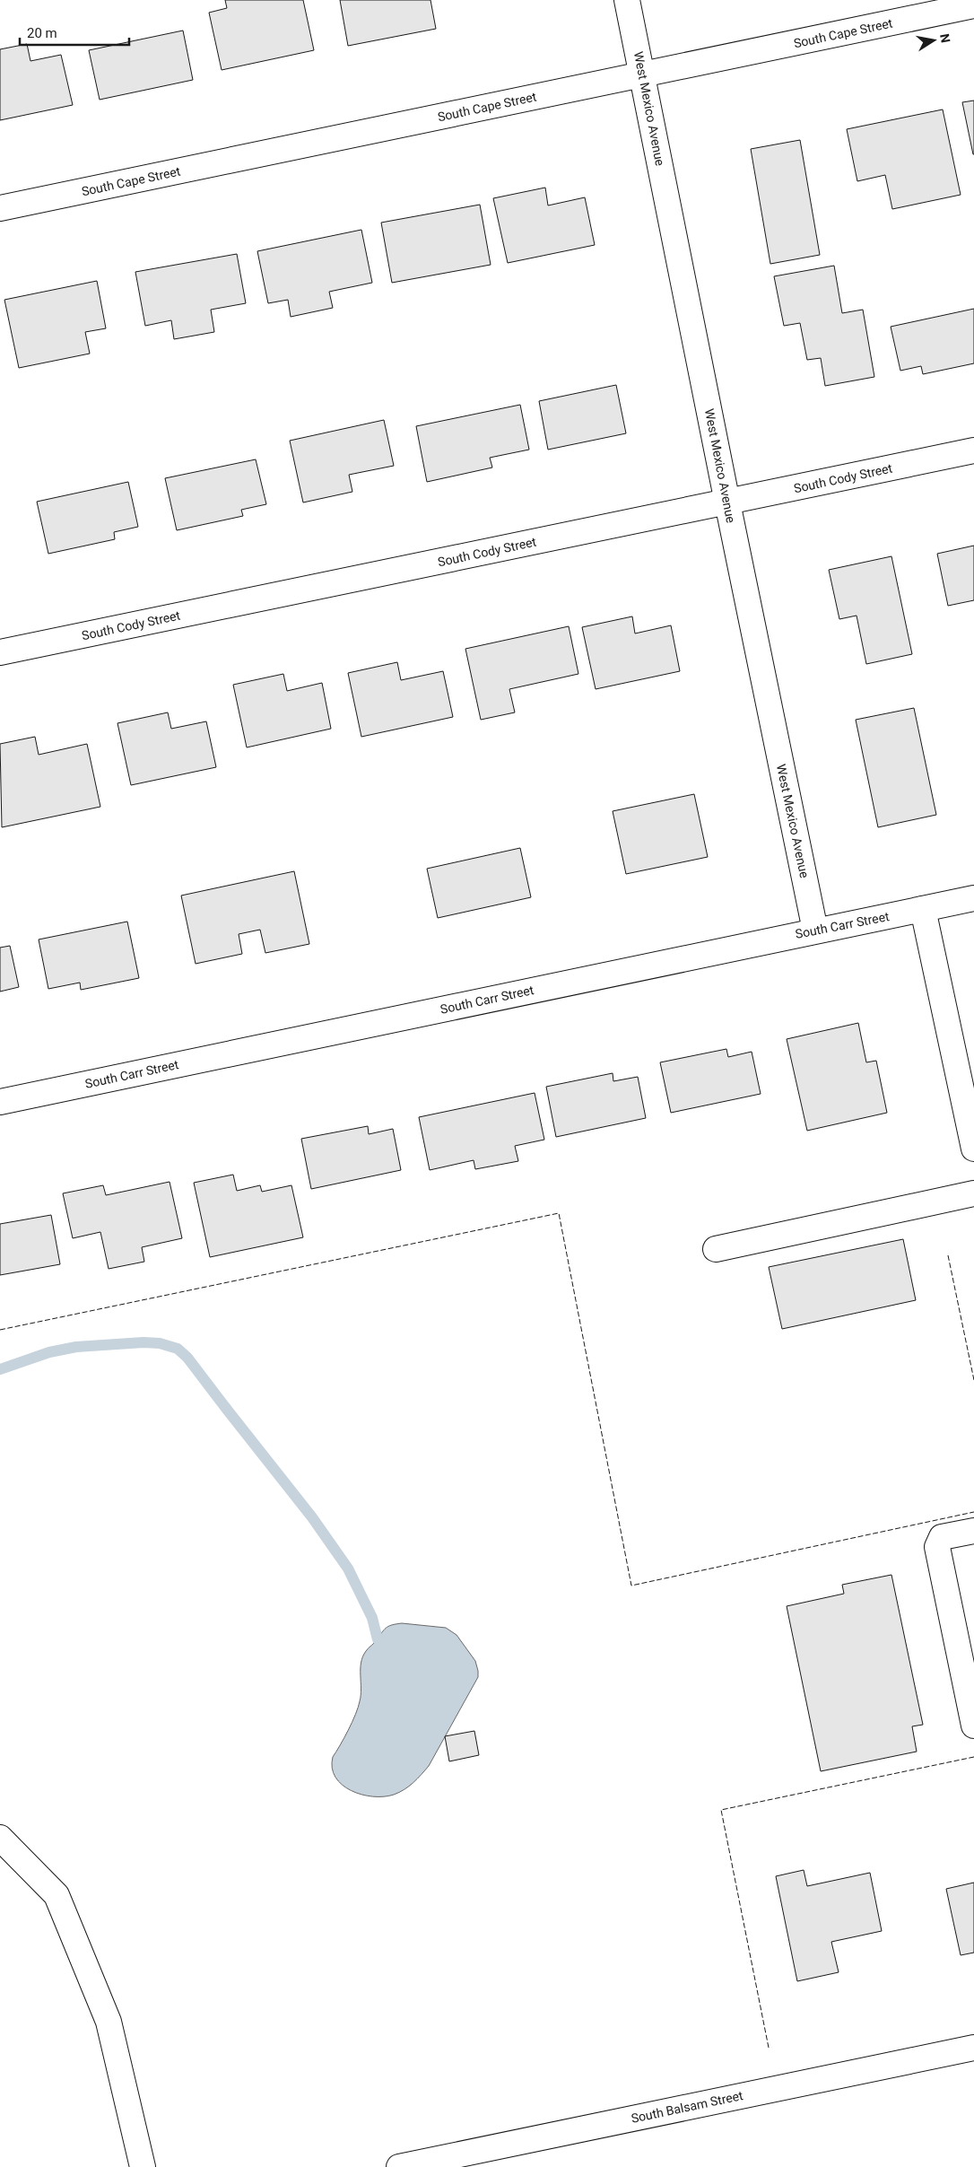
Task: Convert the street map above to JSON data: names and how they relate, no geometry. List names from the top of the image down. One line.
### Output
{"streets":{"street":["South Cape Street","West Mexico Avenue","South Cody Street","South Carr Street","South Balsam Street"]},"crossings":[["South Cape Street","West Mexico Avenue"],["West Mexico Avenue","South Cody Street"],["West Mexico Avenue","South Carr Street"]],"scale_bar":"20 m","north":"right"}
